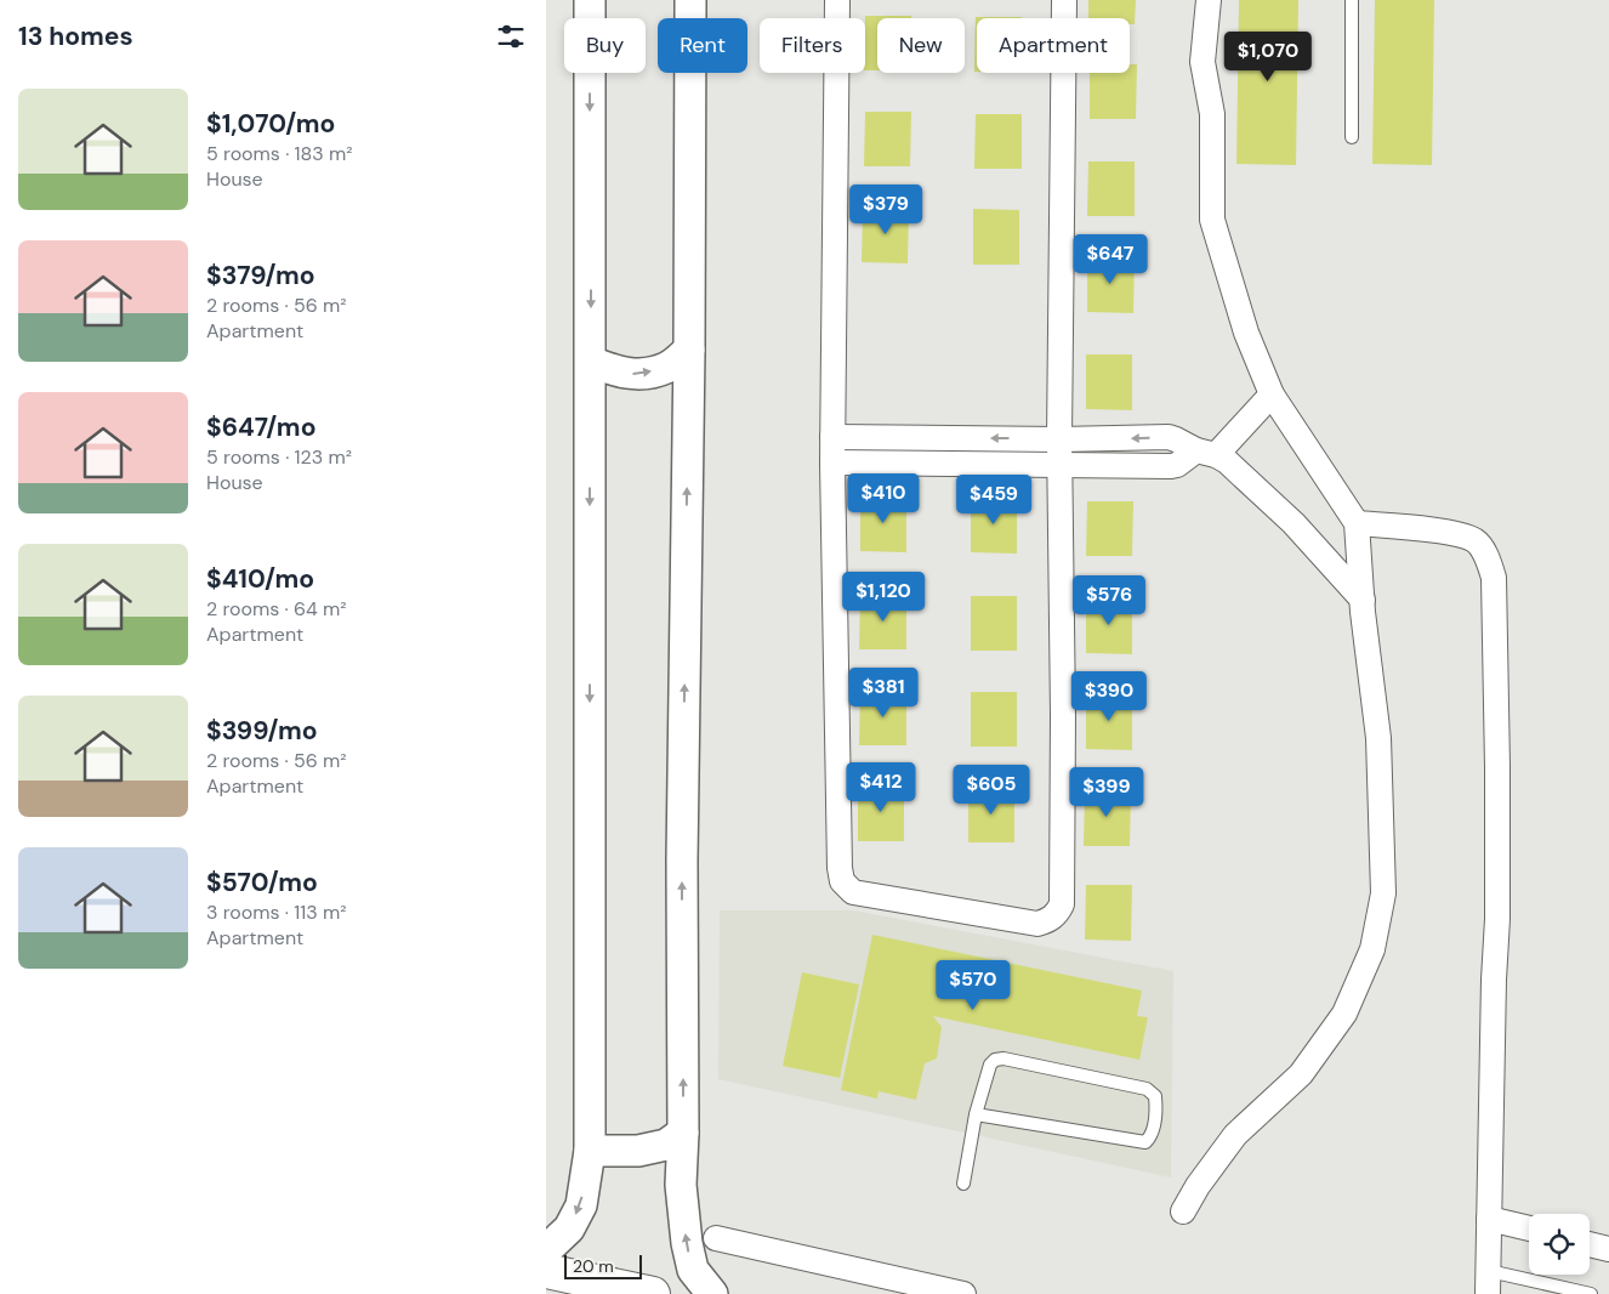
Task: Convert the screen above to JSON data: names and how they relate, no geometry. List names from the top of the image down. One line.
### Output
{"scale_bar":"20 m","page":{"heading":"13 homes","chip":["Buy","Rent","Filters","New","Apartment"],"price":["$1,070","$379","$647","$410","$459","$1,120","$576","$381","$390","$412","$605","$399","$570"],"list":[{"name":"$1,070/mo","note":"5 rooms · 183 m² · House"},{"name":"$379/mo","note":"2 rooms · 56 m² · Apartment"},{"name":"$647/mo","note":"5 rooms · 123 m² · House"},{"name":"$410/mo","note":"2 rooms · 64 m² · Apartment"},{"name":"$399/mo","note":"2 rooms · 56 m² · Apartment"},{"name":"$570/mo","note":"3 rooms · 113 m² · Apartment"}],"scale":"20 m"}}
